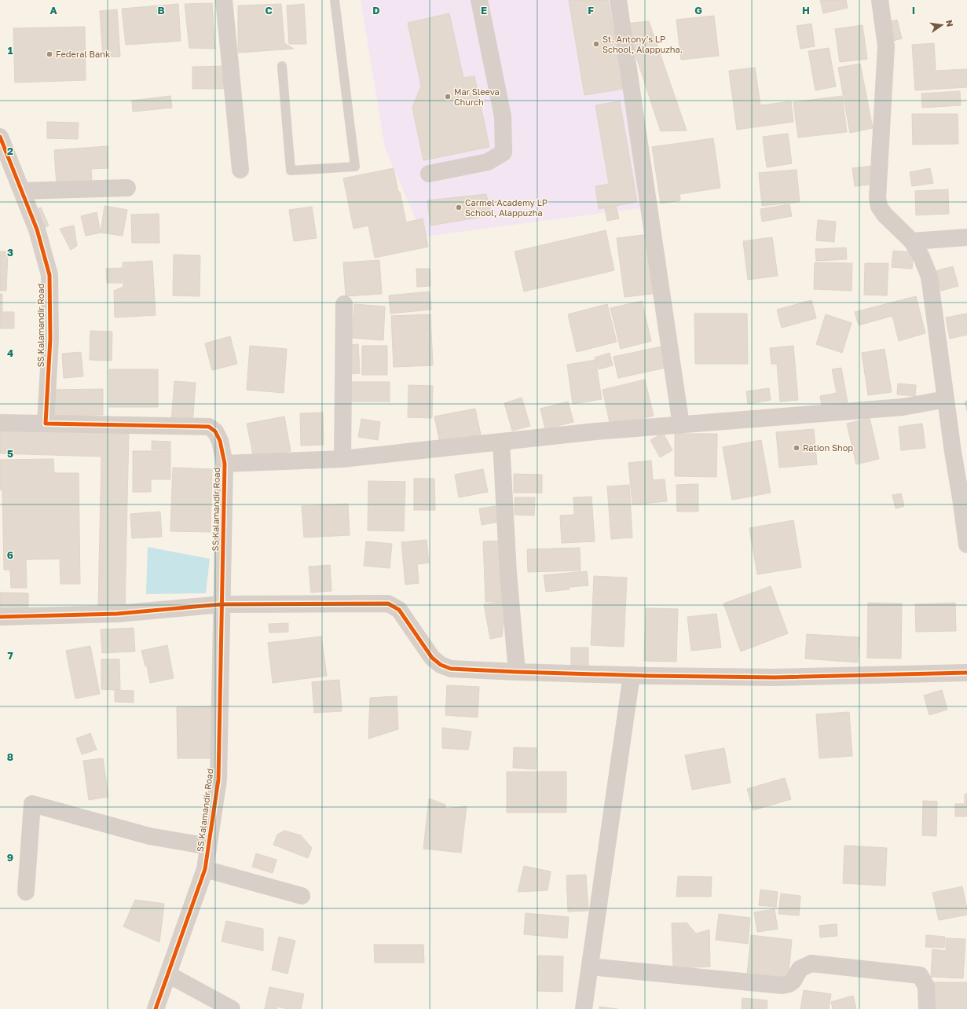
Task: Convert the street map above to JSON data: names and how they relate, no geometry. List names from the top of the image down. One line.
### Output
{"streets":{"street":["SS Kalamandir Road"]},"places":["St. Antony's LP School, Alappuzha.","Federal Bank","Mar Sleeva Church","Carmel Academy LP School, Alappuzha","Ration Shop"],"north":"right","grid":{"columns":["A","B","C","D","E","F","G","H","I"],"rows":["1","2","3","4","5","6","7","8","9"]}}
